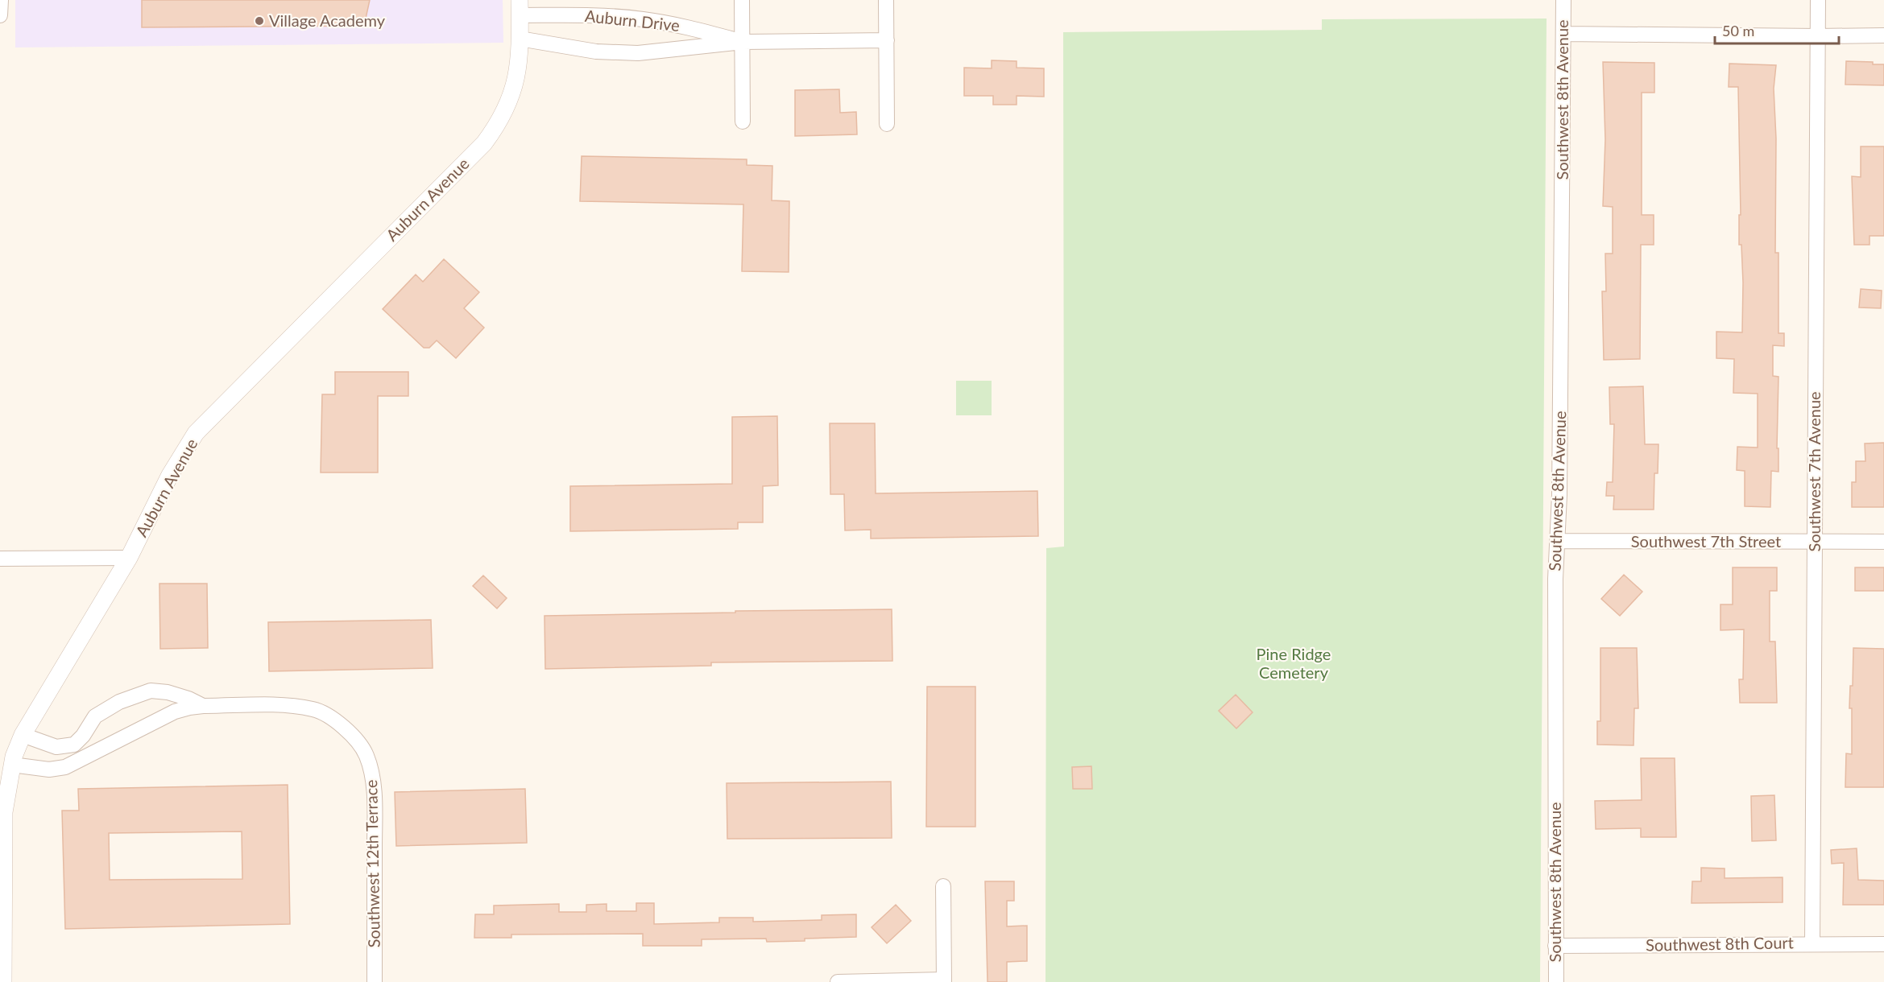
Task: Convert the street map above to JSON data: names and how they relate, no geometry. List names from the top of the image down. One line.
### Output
{"streets":{"street":["Auburn Drive","Southwest 8th Avenue","Auburn Avenue","Southwest 7th Avenue","Southwest 7th Street","Southwest 12th Terrace","Southwest 8th Court"]},"crossings":[["Auburn Drive","Auburn Avenue"],["Southwest 8th Avenue","Southwest 7th Street"],["Southwest 8th Avenue","Southwest 8th Court"],["Auburn Avenue","Southwest 12th Terrace"],["Southwest 7th Avenue","Southwest 7th Street"],["Southwest 7th Avenue","Southwest 8th Court"]],"parks":["Pine Ridge Cemetery"],"places":["Village Academy"],"scale_bar":"50 m"}
